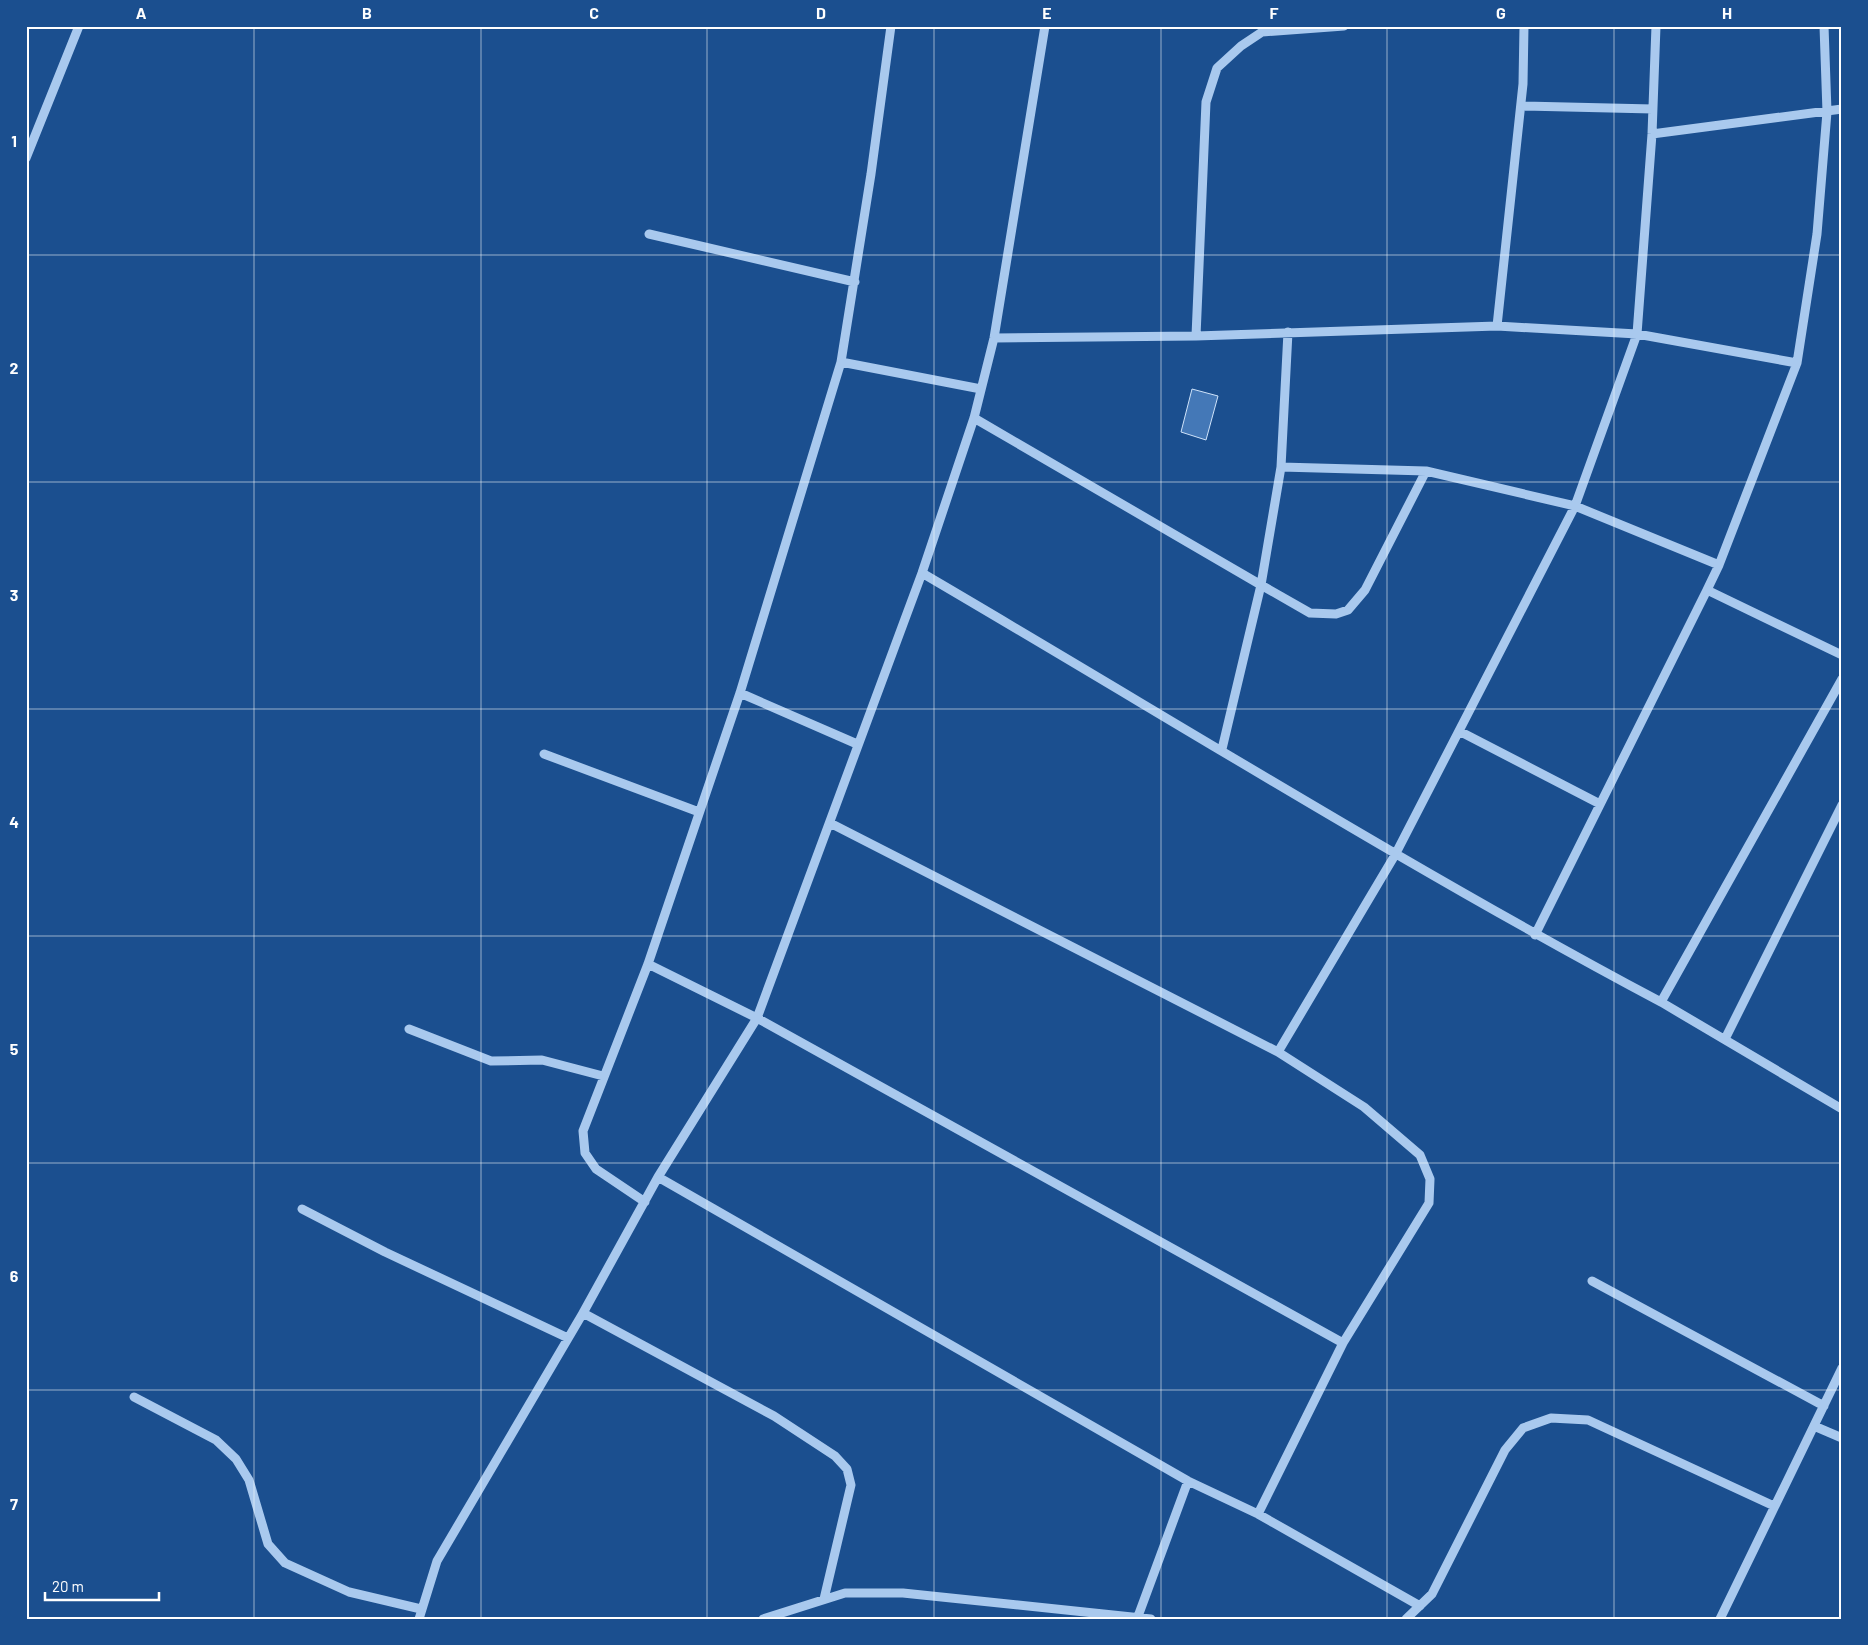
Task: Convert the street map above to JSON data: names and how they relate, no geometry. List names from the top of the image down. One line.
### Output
{"scale_bar":"20 m","grid":{"columns":["A","B","C","D","E","F","G","H"],"rows":["1","2","3","4","5","6","7"]}}
